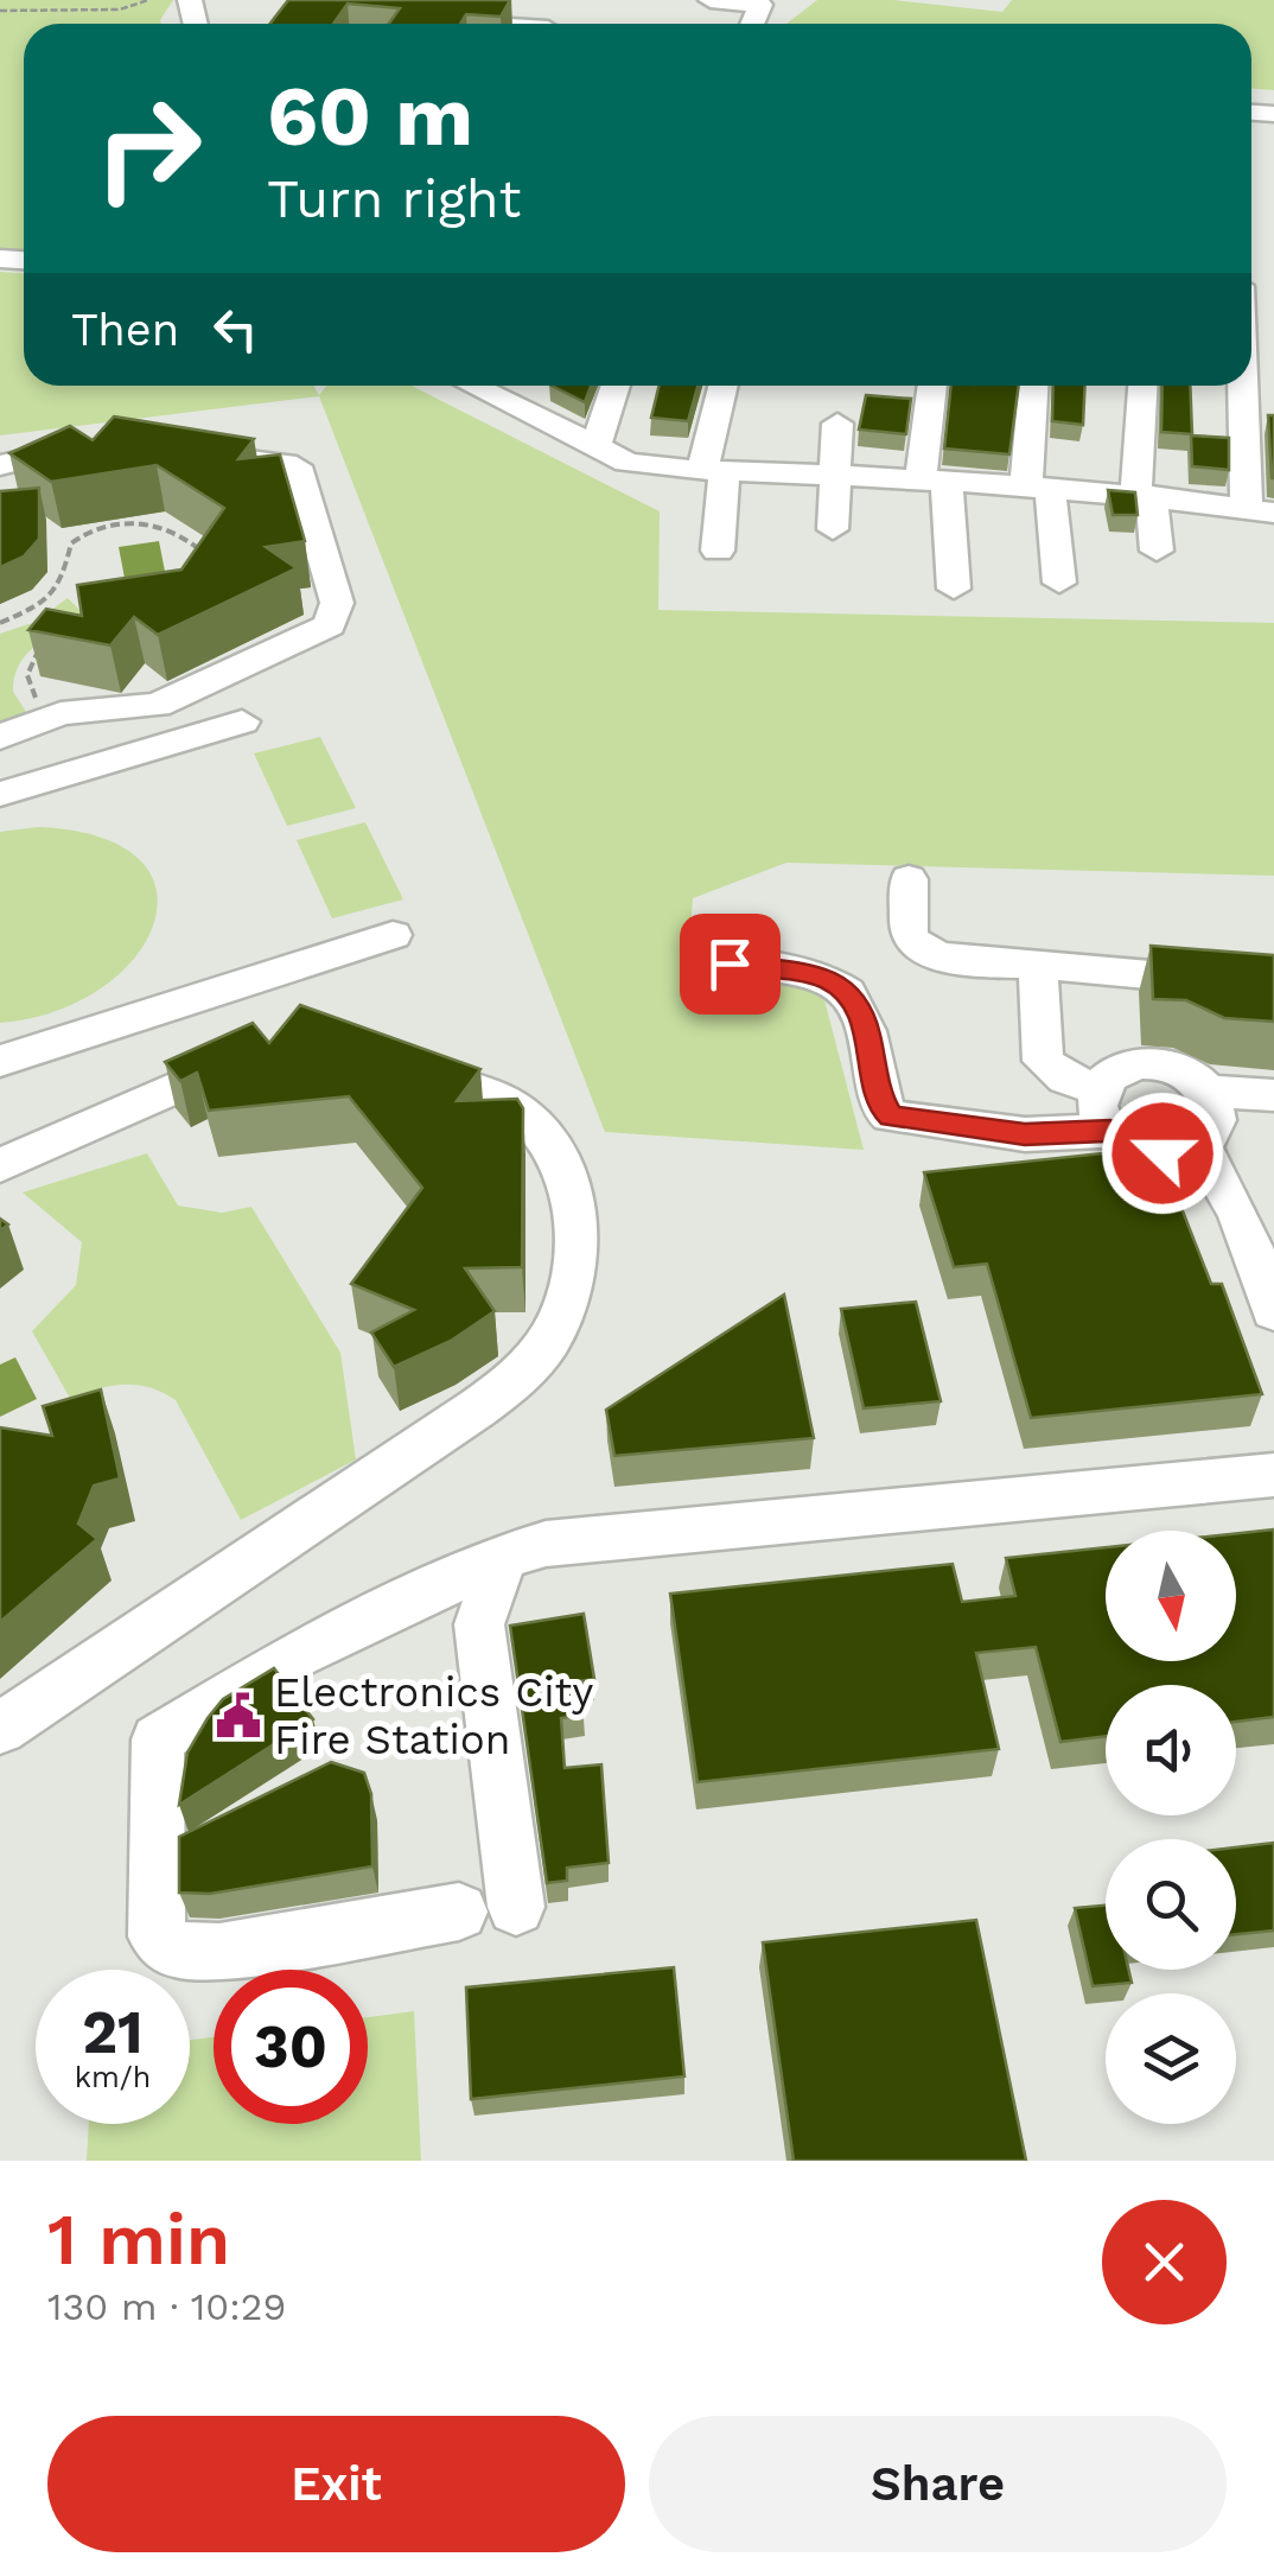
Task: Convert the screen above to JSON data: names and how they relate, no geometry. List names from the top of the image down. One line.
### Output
{"places":{"public building":["Electronics City Fire Station"]},"north":"bottom","page":{"turn":["60 m","Turn right"],"then":"Then","speed":"21 km/h","limit":"30","heading":["1 min","130 m · 10:29"],"buttons":["Exit","Share"]}}
